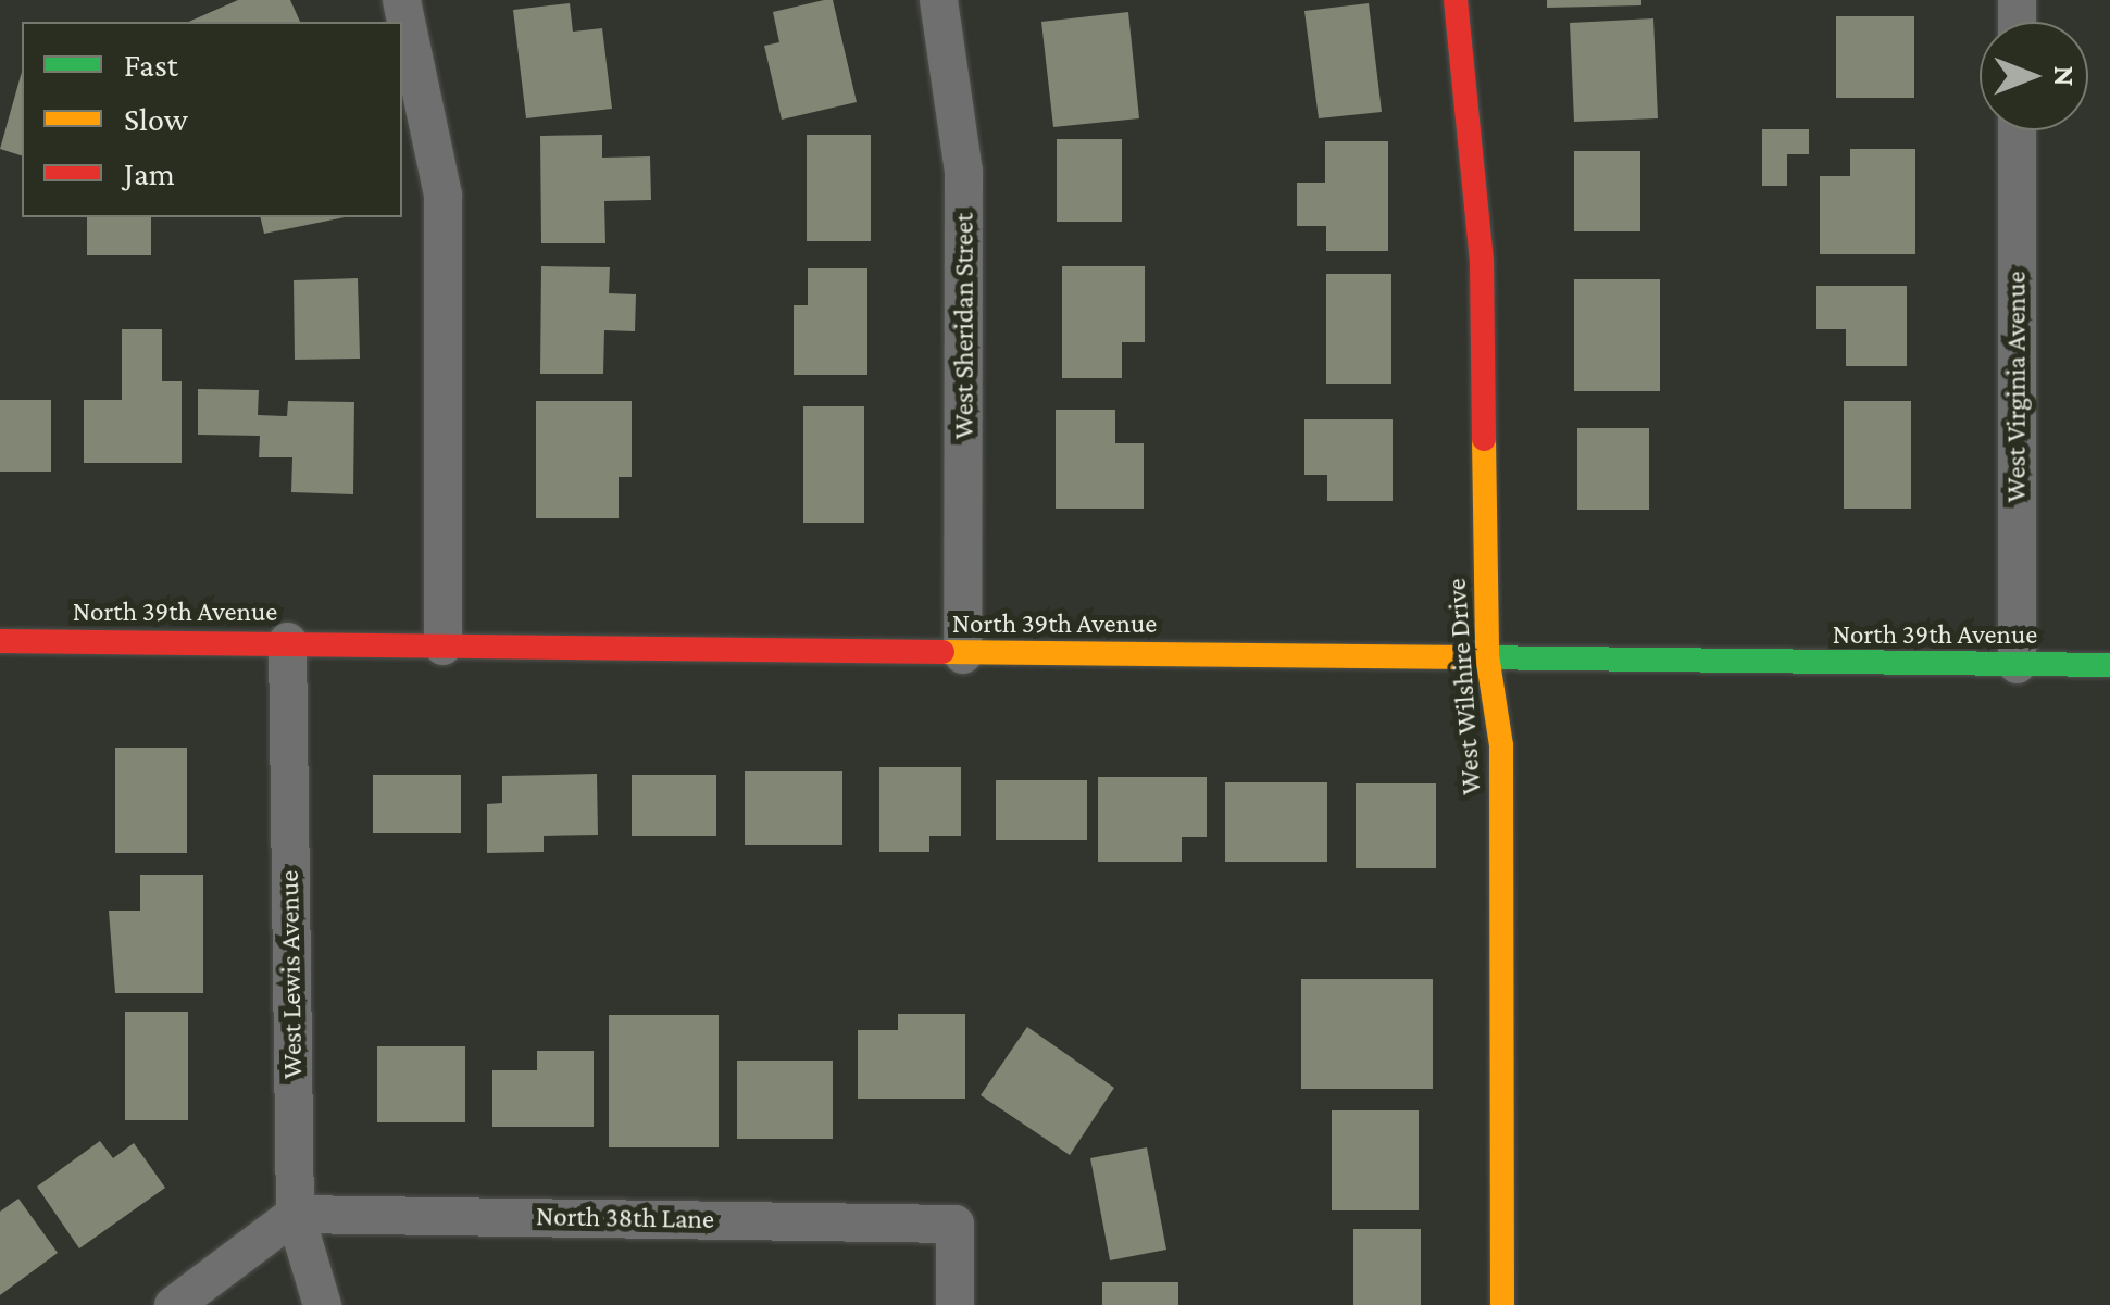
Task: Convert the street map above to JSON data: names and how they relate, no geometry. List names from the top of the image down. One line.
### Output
{"streets":{"street":["West Sheridan Street","West Virginia Avenue","North 39th Avenue","West Wilshire Drive","West Lewis Avenue","North 38th Lane"]},"crossings":[["West Sheridan Street","North 39th Avenue"],["West Virginia Avenue","North 39th Avenue"],["North 39th Avenue","West Wilshire Drive"],["North 39th Avenue","West Lewis Avenue"],["West Lewis Avenue","North 38th Lane"]],"legend":["Fast","Slow","Jam"],"north":"right"}
